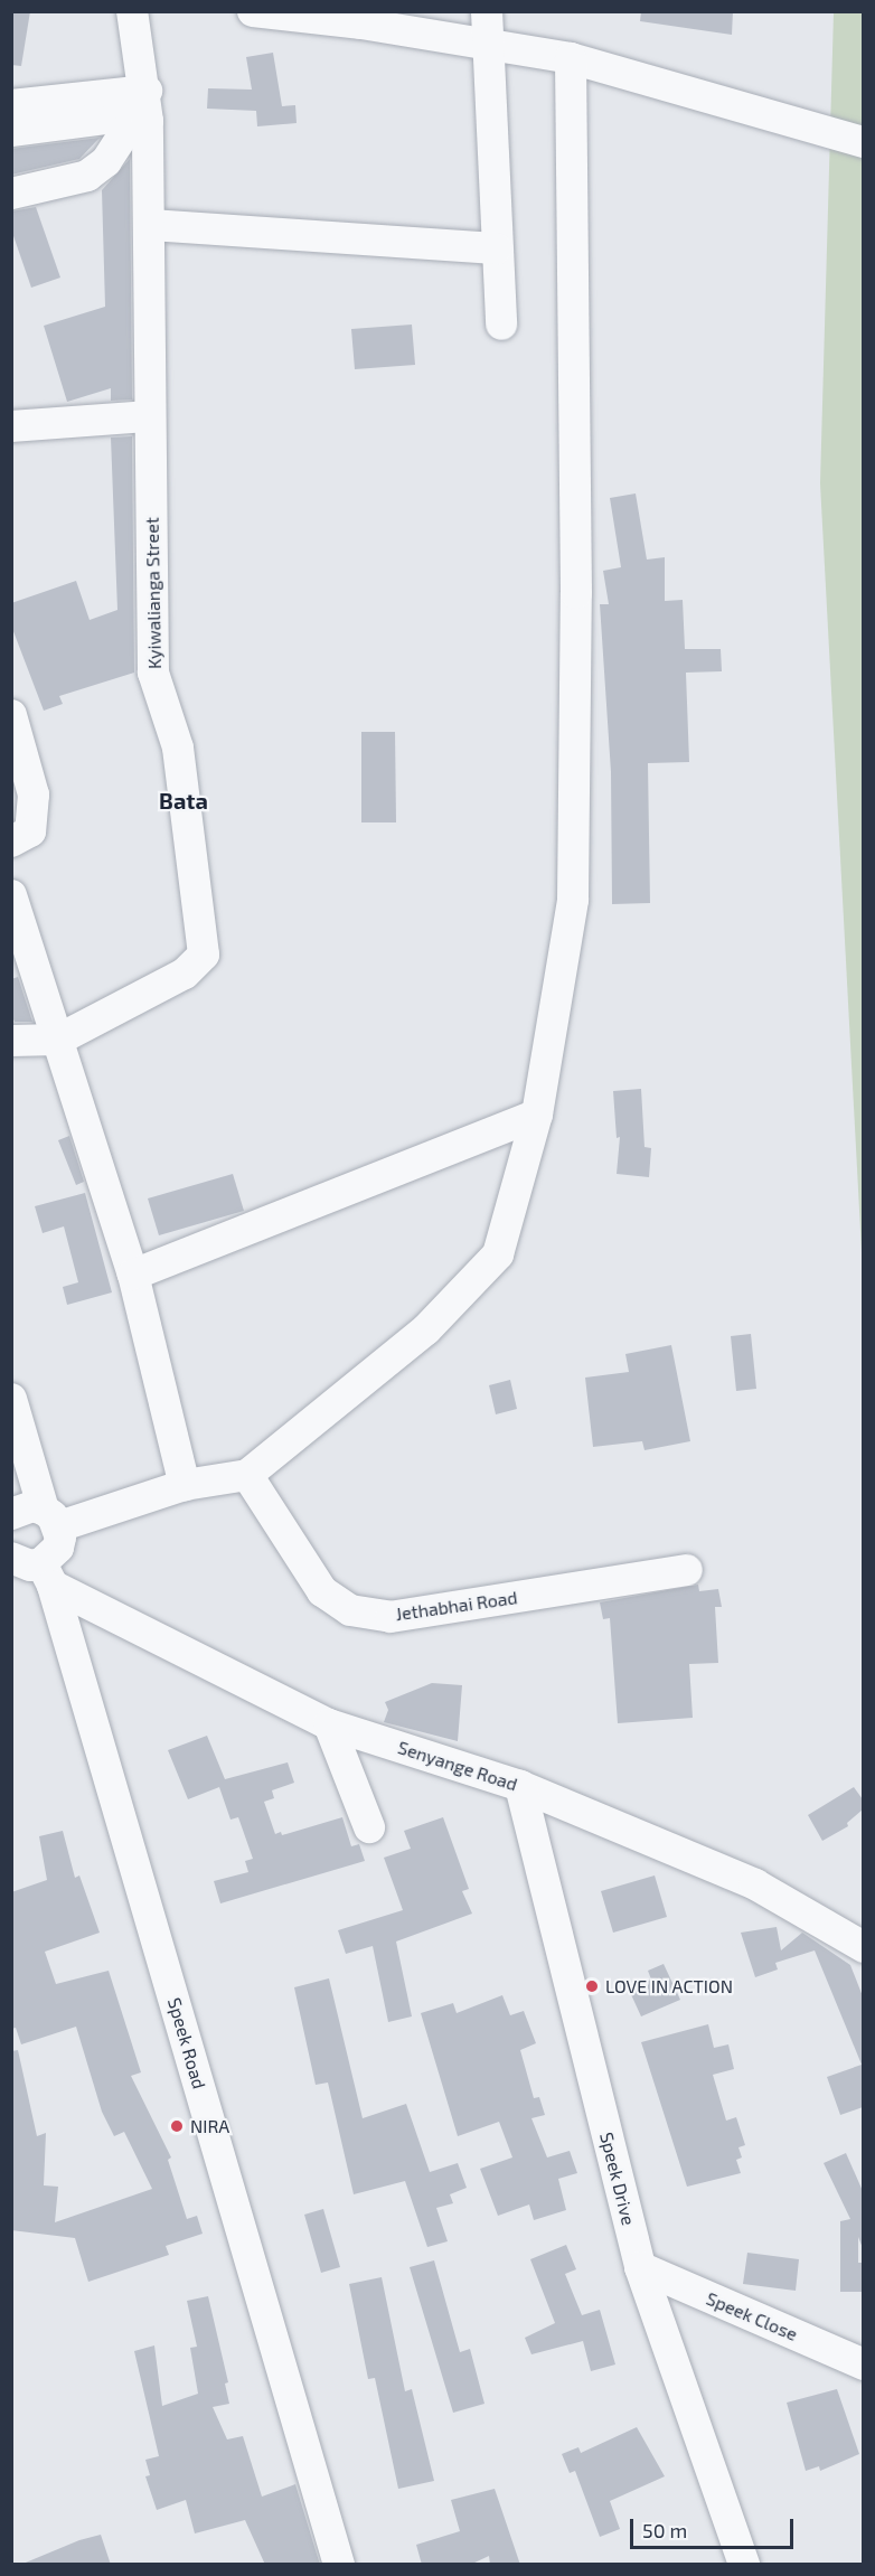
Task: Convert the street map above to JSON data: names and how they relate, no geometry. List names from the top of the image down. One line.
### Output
{"streets":{"street":["Kyiwalianga Street","Jethabhai Road","Senyange Road","Speek Road","Speek Drive","Speek Close"]},"crossings":[["Senyange Road","Speek Road"],["Senyange Road","Speek Drive"],["Speek Drive","Speek Close"]],"districts":["Bata"],"places":["LOVE IN ACTION","NIRA"],"scale_bar":"50 m"}
